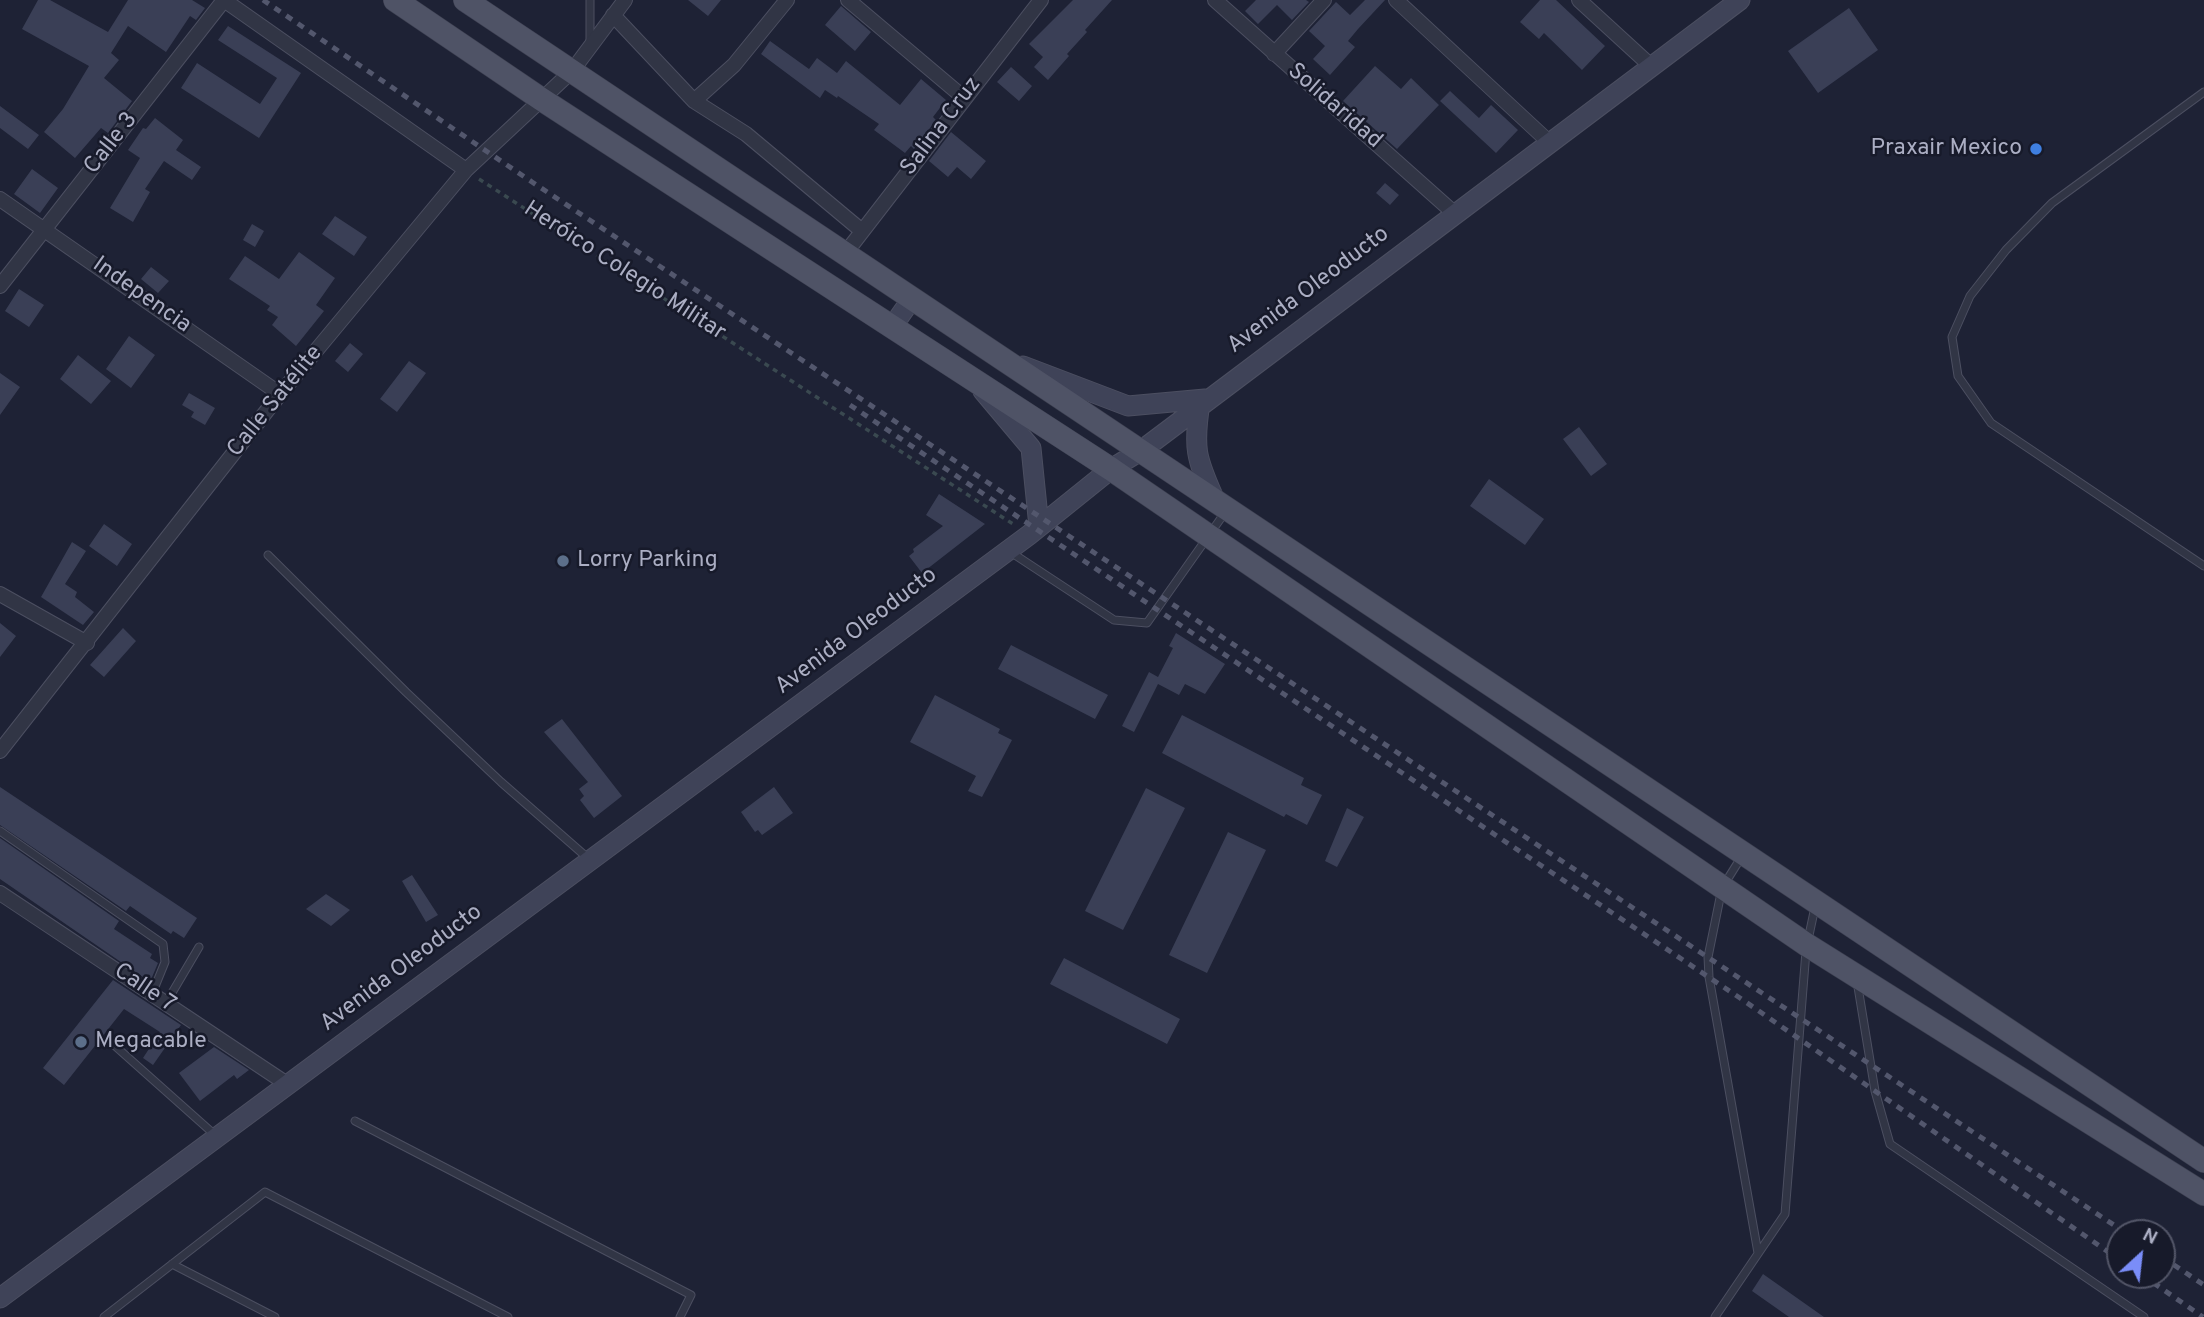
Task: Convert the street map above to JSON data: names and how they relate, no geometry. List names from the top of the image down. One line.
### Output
{"streets":{"main road":["Avenida Oleoducto"],"street":["Solidaridad","Salina Cruz","Calle 3","Indepencia","Calle Satélite","Calle 7"],"path":["Heróico Colegio Militar"]},"crossings":[["Solidaridad","Avenida Oleoducto"],["Calle 3","Indepencia"],["Heróico Colegio Militar","Avenida Oleoducto"],["Heróico Colegio Militar","Calle Satélite"],["Avenida Oleoducto","Calle 7"],["Indepencia","Calle Satélite"]],"places":["Praxair Mexico","Lorry Parking","Megacable"],"north":"top right"}
